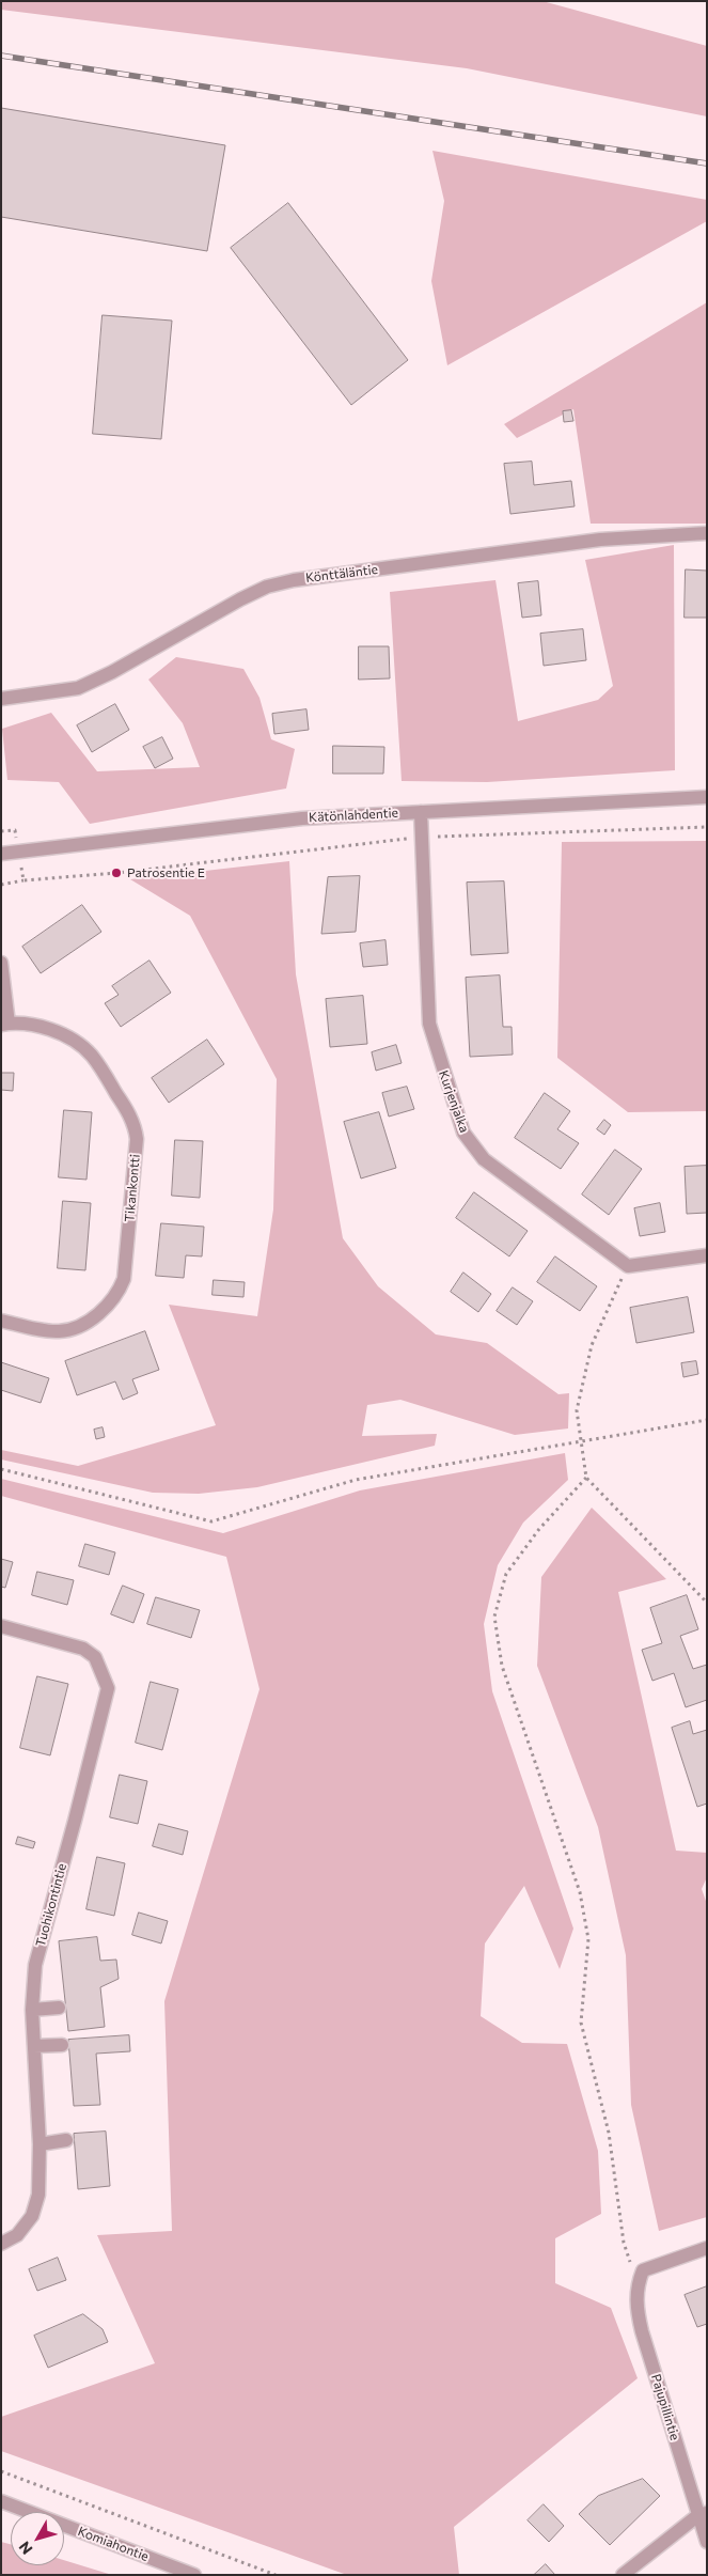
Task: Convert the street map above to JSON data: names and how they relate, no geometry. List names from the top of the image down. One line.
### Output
{"streets":{"street":["Könttäläntie","Kätönlahdentie","Kurjenjalka","Tikankontti","Tuohikontintie","Pajupillintie","Komiahontie"]},"crossings":[["Kätönlahdentie","Kurjenjalka"]],"places":["Patrosentie E"],"north":"bottom left"}
